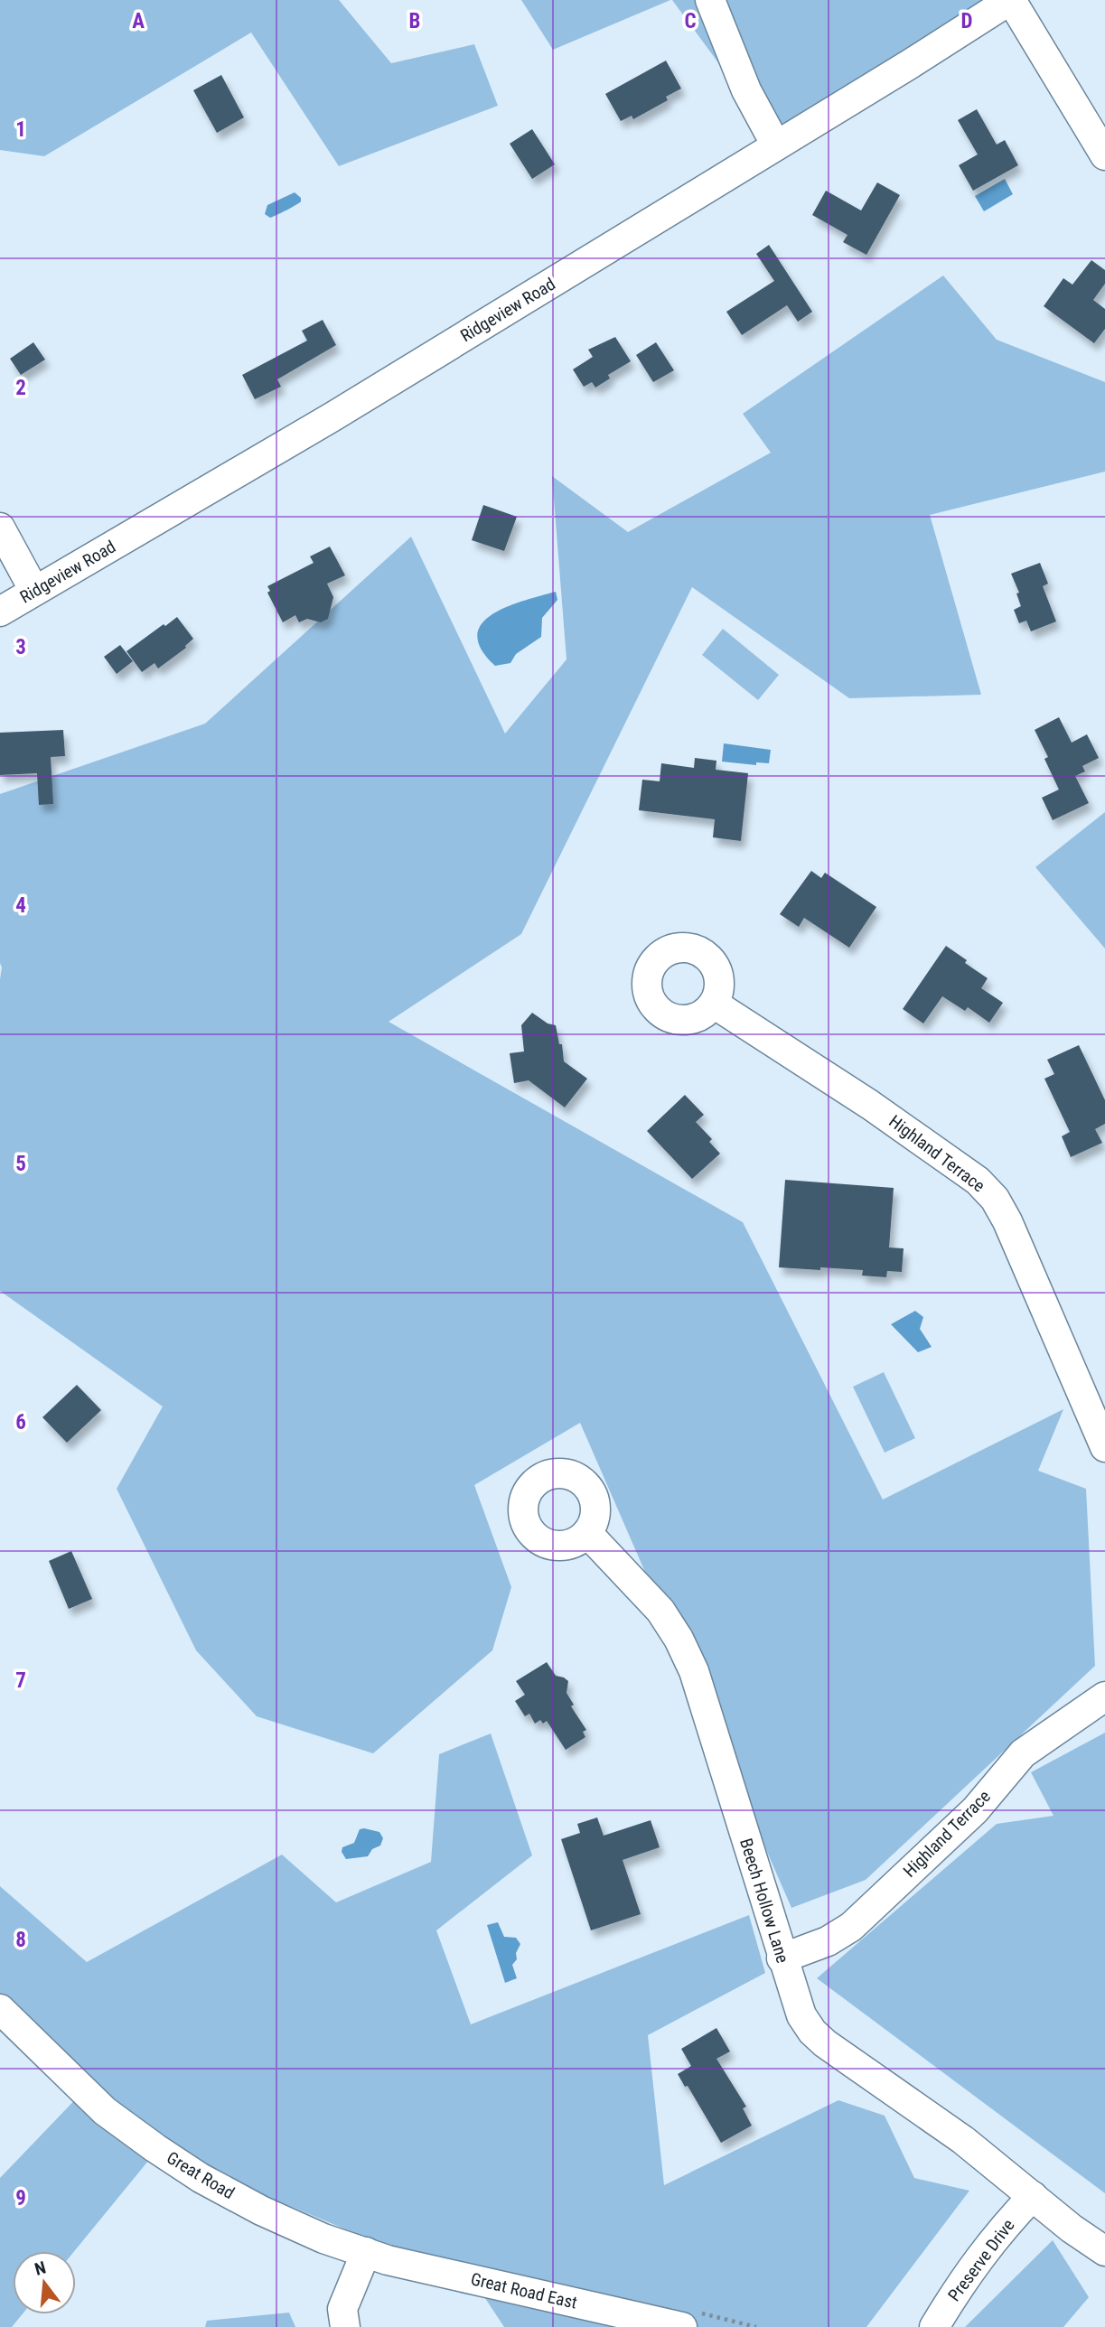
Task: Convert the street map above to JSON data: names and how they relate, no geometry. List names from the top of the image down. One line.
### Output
{"streets":{"street":["Ridgeview Road","Highland Terrace","Beech Hollow Lane","Great Road","Preserve Drive","Great Road East"]},"crossings":[["Highland Terrace","Beech Hollow Lane"],["Beech Hollow Lane","Preserve Drive"],["Great Road","Great Road East"]],"north":"top","grid":{"columns":["A","B","C","D"],"rows":["1","2","3","4","5","6","7","8","9"]}}
